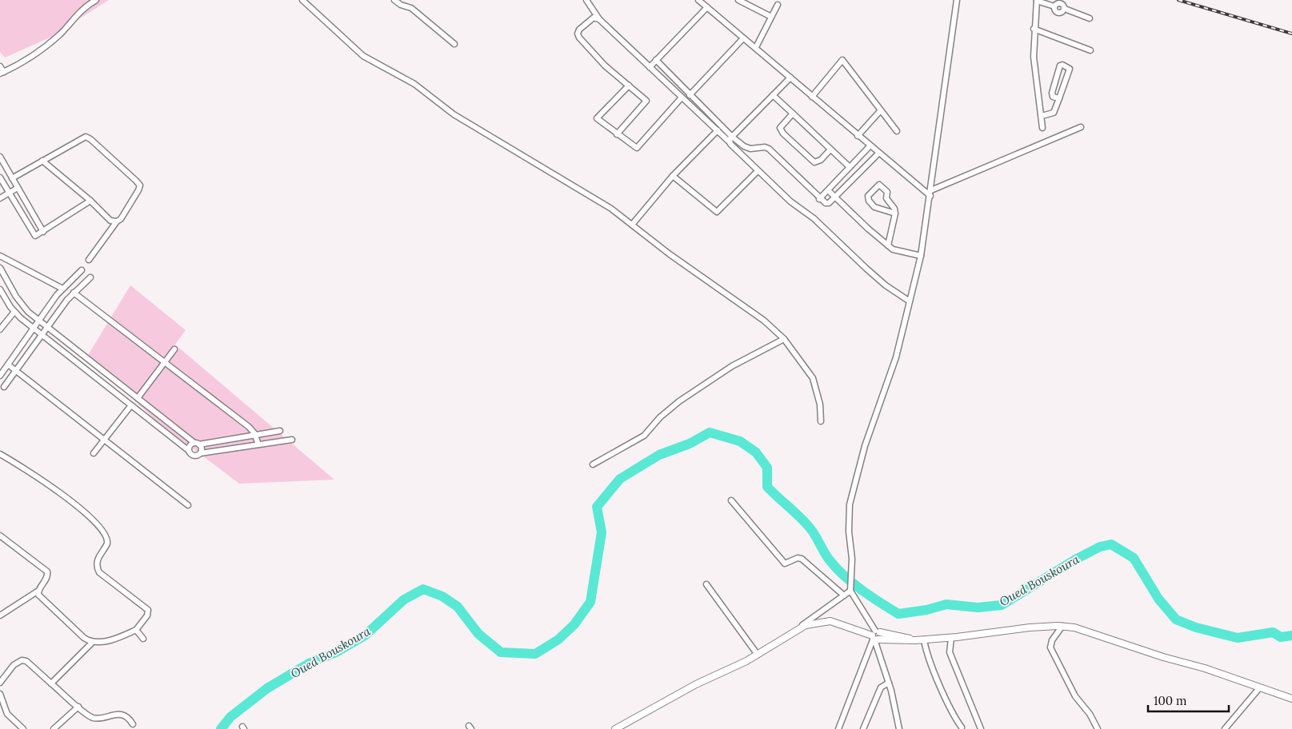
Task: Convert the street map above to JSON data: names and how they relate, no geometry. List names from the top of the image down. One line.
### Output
{"water":["Oued Bouskoura"],"scale_bar":"100 m"}
